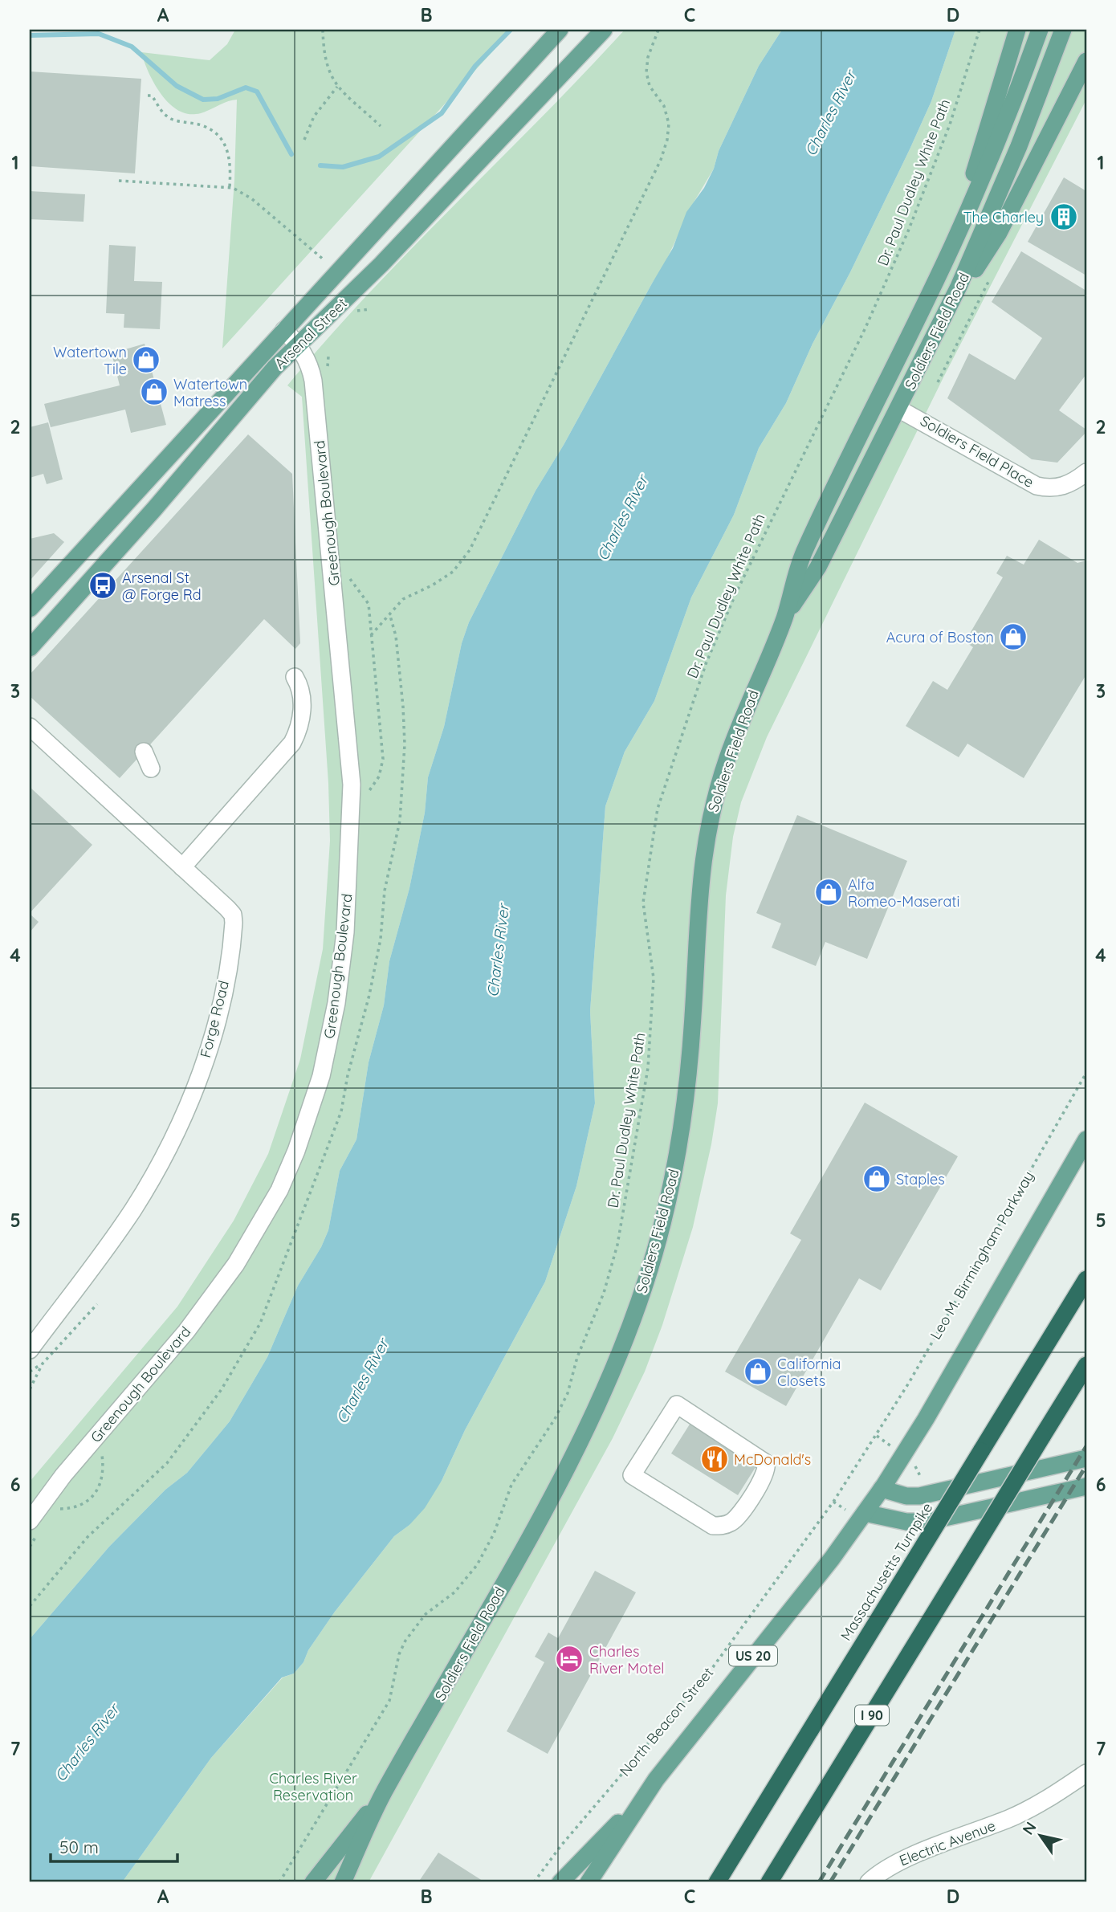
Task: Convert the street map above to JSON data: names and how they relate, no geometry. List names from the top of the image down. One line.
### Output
{"streets":{"highway":["Massachusetts Turnpike","I 90"],"main road":["Soldiers Field Road","Arsenal Street","US 20","North Beacon Street"],"street":["Soldiers Field Place","Greenough Boulevard","Forge Road","Electric Avenue"],"path":["Dr. Paul Dudley White Path","Leo M. Birmingham Parkway"]},"crossings":[["Soldiers Field Road","Soldiers Field Place"],["Arsenal Street","Greenough Boulevard"],["Leo M. Birmingham Parkway","North Beacon Street"]],"water":["Charles River"],"parks":["Charles River Reservation"],"places":{"building":["The Charley"],"shop":["Watertown Tile","Watertown Matress","Acura of Boston","Alfa Romeo-Maserati","Staples","California Closets"],"bus stop":["Arsenal St @ Forge Rd"],"restaurant":["McDonald's"],"hotel":["Charles River Motel"]},"scale_bar":"50 m","north":"top left","grid":{"columns":["A","B","C","D"],"rows":["1","2","3","4","5","6","7"]}}
